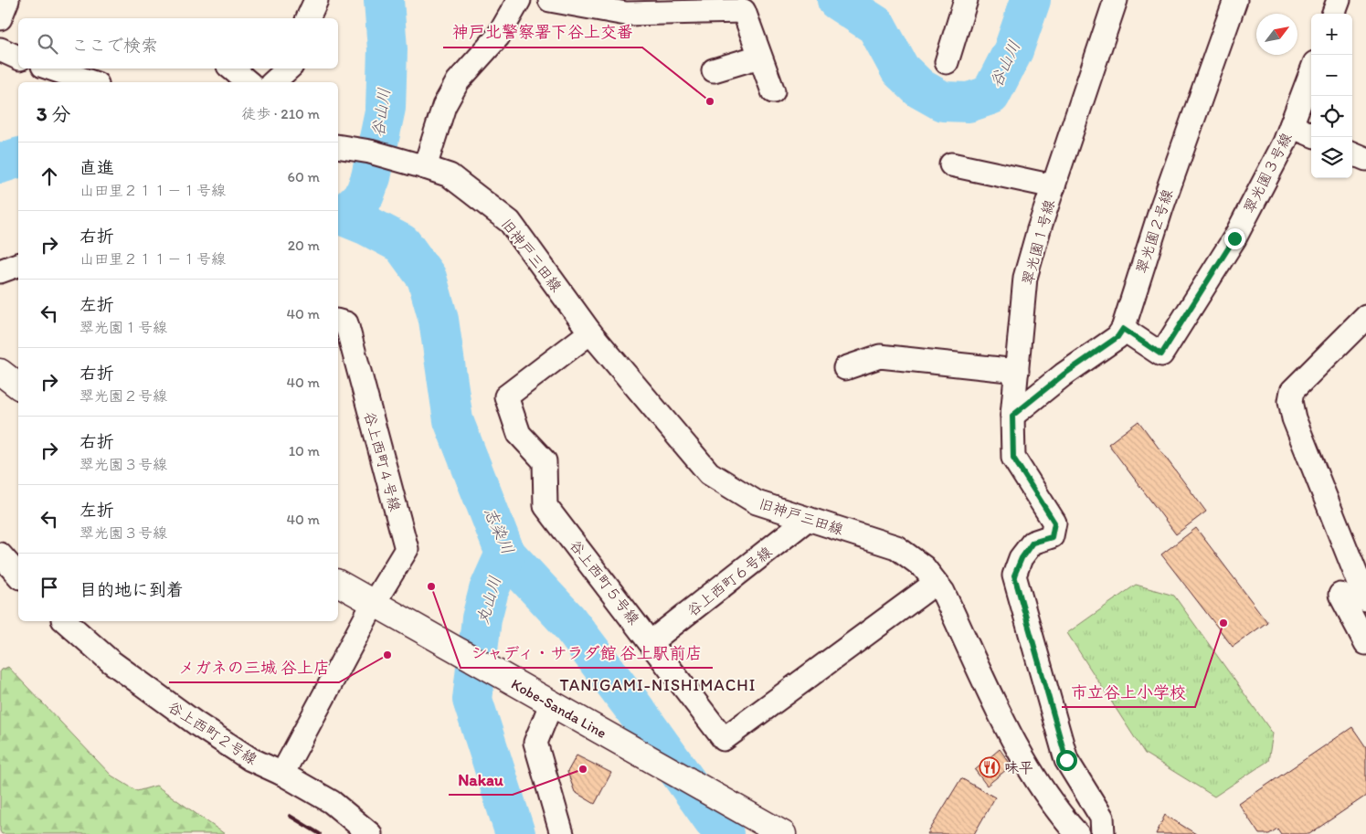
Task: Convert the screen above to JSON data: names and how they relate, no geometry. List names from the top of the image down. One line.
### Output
{"streets":{"main road":["Kobe-Sanda Line"],"street":["翠光園３号線","翠光園２号線","翠光園１号線","旧神戸三田線","谷上西町４号線","谷上西町６号線","谷上西町５号線","谷上西町２号線"]},"crossings":[["翠光園３号線","翠光園２号線"],["翠光園２号線","翠光園１号線"],["旧神戸三田線","谷上西町６号線"],["旧神戸三田線","谷上西町５号線"],["谷上西町４号線","Kobe-Sanda Line"],["谷上西町６号線","谷上西町５号線"]],"districts":["TANIGAMI-NISHIMACHI"],"water":["谷山川","志染川","丸山川"],"places":{"other":["神戸北警察署下谷上交番","シャディ・サラダ館 谷上駅前店","市立谷上小学校","メガネの三城 谷上店","Nakau"],"restaurant":["味平"]},"north":"top right","page":{"map_buttons":["+","−"],"search":"ここで検索","heading":["3 分","徒歩 · 210 m"],"list":[["直進","山田里２１１－１号線","60 m"],["右折","山田里２１１－１号線","20 m"],["左折","翠光園１号線","40 m"],["右折","翠光園２号線","40 m"],["右折","翠光園３号線","10 m"],["左折","翠光園３号線","40 m"],"目的地に到着"]}}
